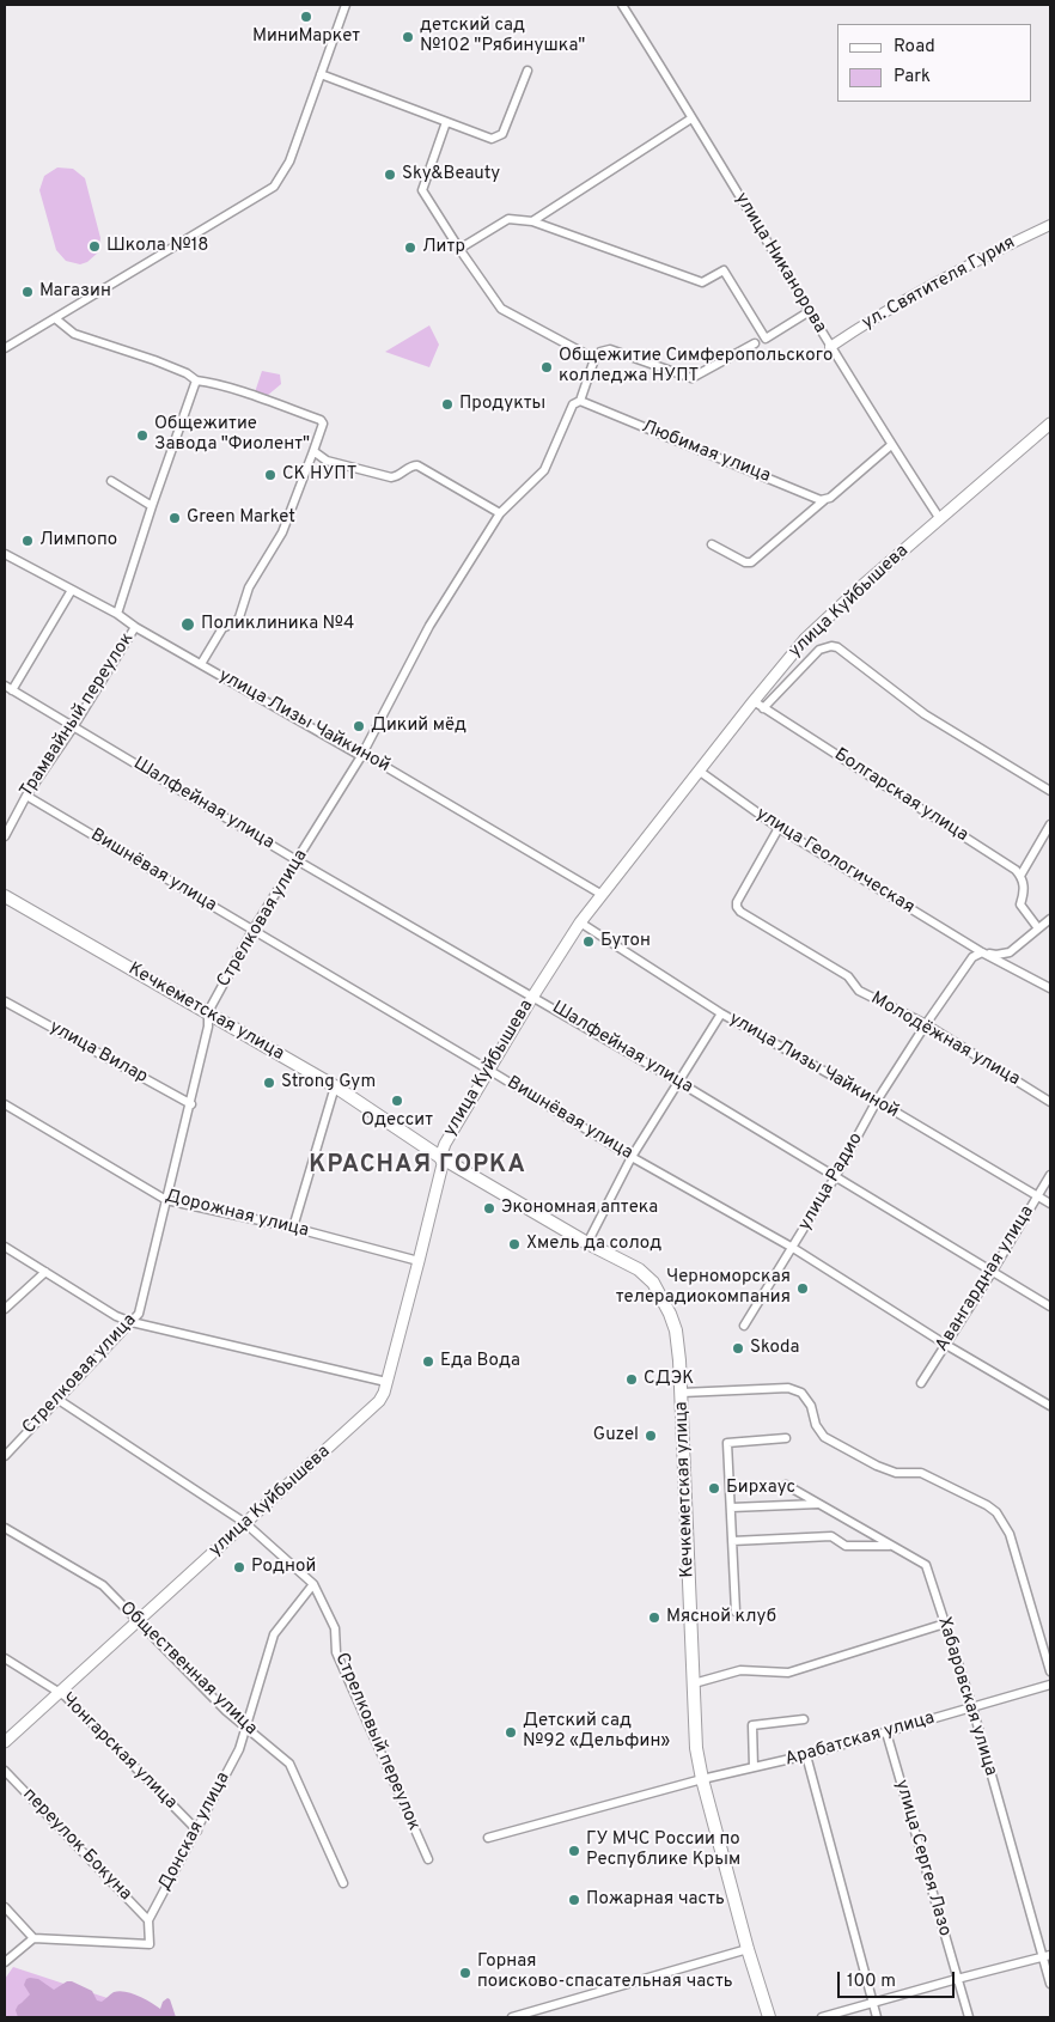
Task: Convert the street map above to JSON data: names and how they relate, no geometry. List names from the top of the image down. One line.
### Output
{"streets":{"main road":["улица Куйбышева","Кечкеметская улица"],"street":["улица Никанорова","ул. Святителя Гурия","Любимая улица","Трамвайный переулок","улица Лизы Чайкиной","Болгарская улица","Шалфейная улица","улица Геологическая","Вишнёвая улица","Стрелковая улица","Молодёжная улица","улица Вилар","улица Радио","Дорожная улица","Авангардная улица","Общественная улица","Хабаровская улица","Арабатская улица","Стрелковый переулок","Чонгарская улица","Донская улица","переулок Бокуна","улица Сергея Лазо"]},"crossings":[["улица Никанорова","ул. Святителя Гурия"],["улица Никанорова","улица Куйбышева"],["Любимая улица","Стрелковая улица"],["улица Куйбышева","улица Лизы Чайкиной"],["улица Куйбышева","Болгарская улица"],["улица Куйбышева","Шалфейная улица"],["улица Куйбышева","улица Геологическая"],["улица Куйбышева","Вишнёвая улица"],["улица Куйбышева","Кечкеметская улица"],["улица Куйбышева","Дорожная улица"],["улица Куйбышева","Общественная улица"],["улица Куйбышева","Стрелковый переулок"],["улица Куйбышева","Чонгарская улица"],["Трамвайный переулок","улица Лизы Чайкиной"],["Трамвайный переулок","Шалфейная улица"],["Трамвайный переулок","Вишнёвая улица"],["улица Лизы Чайкиной","Стрелковая улица"],["улица Лизы Чайкиной","улица Радио"],["улица Лизы Чайкиной","Авангардная улица"],["Шалфейная улица","Стрелковая улица"],["Шалфейная улица","улица Радио"],["Шалфейная улица","Авангардная улица"],["улица Геологическая","Молодёжная улица"],["улица Геологическая","улица Радио"],["Вишнёвая улица","Стрелковая улица"],["Вишнёвая улица","улица Радио"],["Вишнёвая улица","Авангардная улица"],["Стрелковая улица","Кечкеметская улица"],["Стрелковая улица","улица Вилар"],["Стрелковая улица","Дорожная улица"],["Стрелковая улица","Стрелковый переулок"],["Кечкеметская улица","Арабатская улица"],["Молодёжная улица","улица Радио"],["Общественная улица","Донская улица"],["Хабаровская улица","Арабатская улица"],["Арабатская улица","улица Сергея Лазо"],["Стрелковый переулок","Донская улица"],["Чонгарская улица","Донская улица"],["Донская улица","переулок Бокуна"]],"districts":["КРАСНАЯ ГОРКА"],"places":["МиниМаркет","детский сад №102 \"Рябинушка\"","Sky&Beauty","Школа №18","Литр","Магазин","Общежитие Симферопольского колледжа НУПТ","Продукты","Общежитие Завода \"Фиолент\"","СК НУПТ","Green Market","Лимпопо","Поликлиника №4","Дикий мёд","Бутон","Strong Gym","Одессит","Экономная аптека","Хмель да солод","Черноморская телерадиокомпания","Skoda","Еда Вода","СДЭК","Guzel","Бирхаус","Родной","Мясной клуб","Детский сад №92 «Дельфин»","ГУ МЧС России по Республике Крым","Пожарная часть","Горная поисково-спасательная часть"],"legend":["Road","Park"],"scale_bar":"100 m"}
